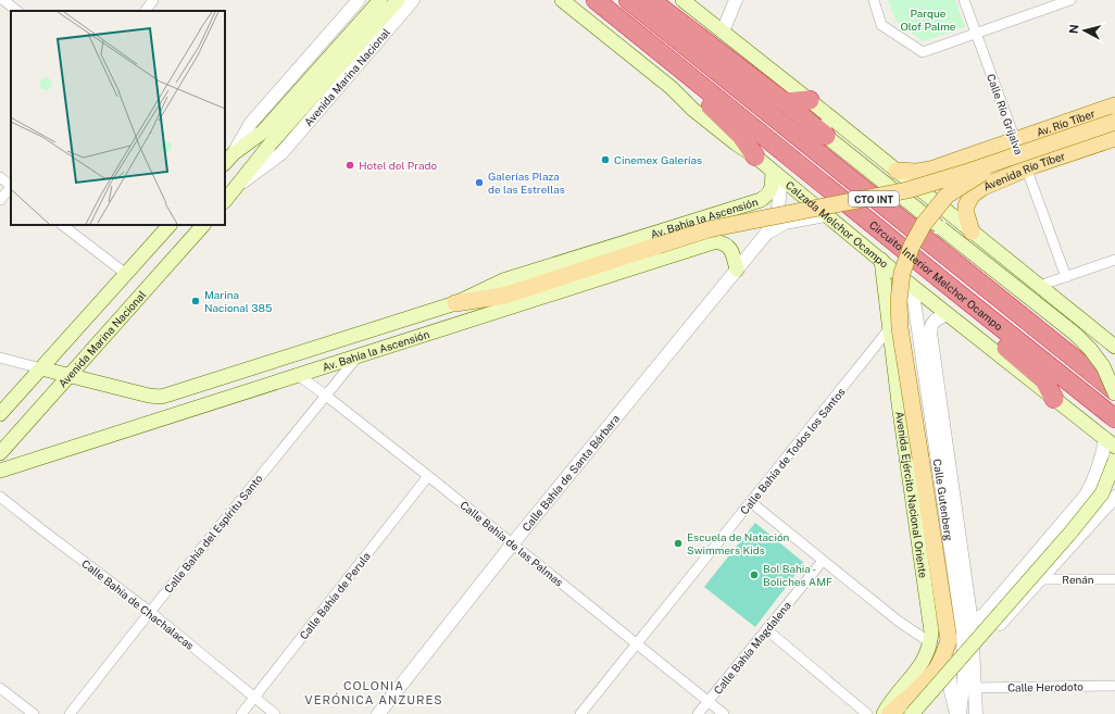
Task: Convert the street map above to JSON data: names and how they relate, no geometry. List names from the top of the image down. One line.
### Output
{"streets":{"highway":["CTO INT","Circuito Interior Melchor Ocampo"],"main road":["Avenida Marina Nacional","Av. Río Tíber","Avenida Río Tíber","Av. Bahía la Ascensión","Calzada Melchor Ocampo","Avenida Ejército Nacional Oriente"],"street":["Calle Río Grijalva","Calle Bahía de Todos los Santos","Calle Bahía de Santa Bárbara","Calle Gutenberg","Calle Bahía del Espíritu Santo","Calle Bahía de las Palmas","Renán","Calle Bahía de Perula","Calle Bahía de Chachalacas","Calle Bahía Magdalena","Calle Herodoto"]},"crossings":[["Avenida Marina Nacional","Av. Bahía la Ascensión"],["Calle Río Grijalva","Av. Río Tíber"],["Calle Río Grijalva","Avenida Río Tíber"],["Avenida Río Tíber","CTO INT"],["Av. Bahía la Ascensión","Calzada Melchor Ocampo"],["Av. Bahía la Ascensión","Calle Bahía de Santa Bárbara"],["Av. Bahía la Ascensión","Calle Bahía del Espíritu Santo"],["Av. Bahía la Ascensión","Calle Bahía de las Palmas"],["Calzada Melchor Ocampo","Calle Bahía de Santa Bárbara"],["Calzada Melchor Ocampo","Avenida Ejército Nacional Oriente"],["Calzada Melchor Ocampo","Calle Gutenberg"],["Calle Bahía de Todos los Santos","Avenida Ejército Nacional Oriente"],["Calle Bahía de Todos los Santos","Calle Bahía de las Palmas"],["Calle Bahía de Santa Bárbara","Calle Bahía de las Palmas"],["Calle Gutenberg","Calle Herodoto"],["Calle Bahía del Espíritu Santo","Calle Bahía de las Palmas"],["Calle Bahía del Espíritu Santo","Calle Bahía de Chachalacas"],["Calle Bahía de las Palmas","Calle Bahía de Perula"],["Calle Bahía de las Palmas","Calle Bahía Magdalena"],["Calle Bahía de Perula","Calle Bahía de Chachalacas"]],"districts":["COLONIA VERÓNICA ANZURES"],"parks":["Parque Olof Palme"],"places":["Cinemex Galerías","Hotel del Prado","Galerías Plaza de las Estrellas","Marina Nacional 385","Escuela de Natación Swimmers Kids","Bol Bahia - Boliches AMF"],"north":"left"}
